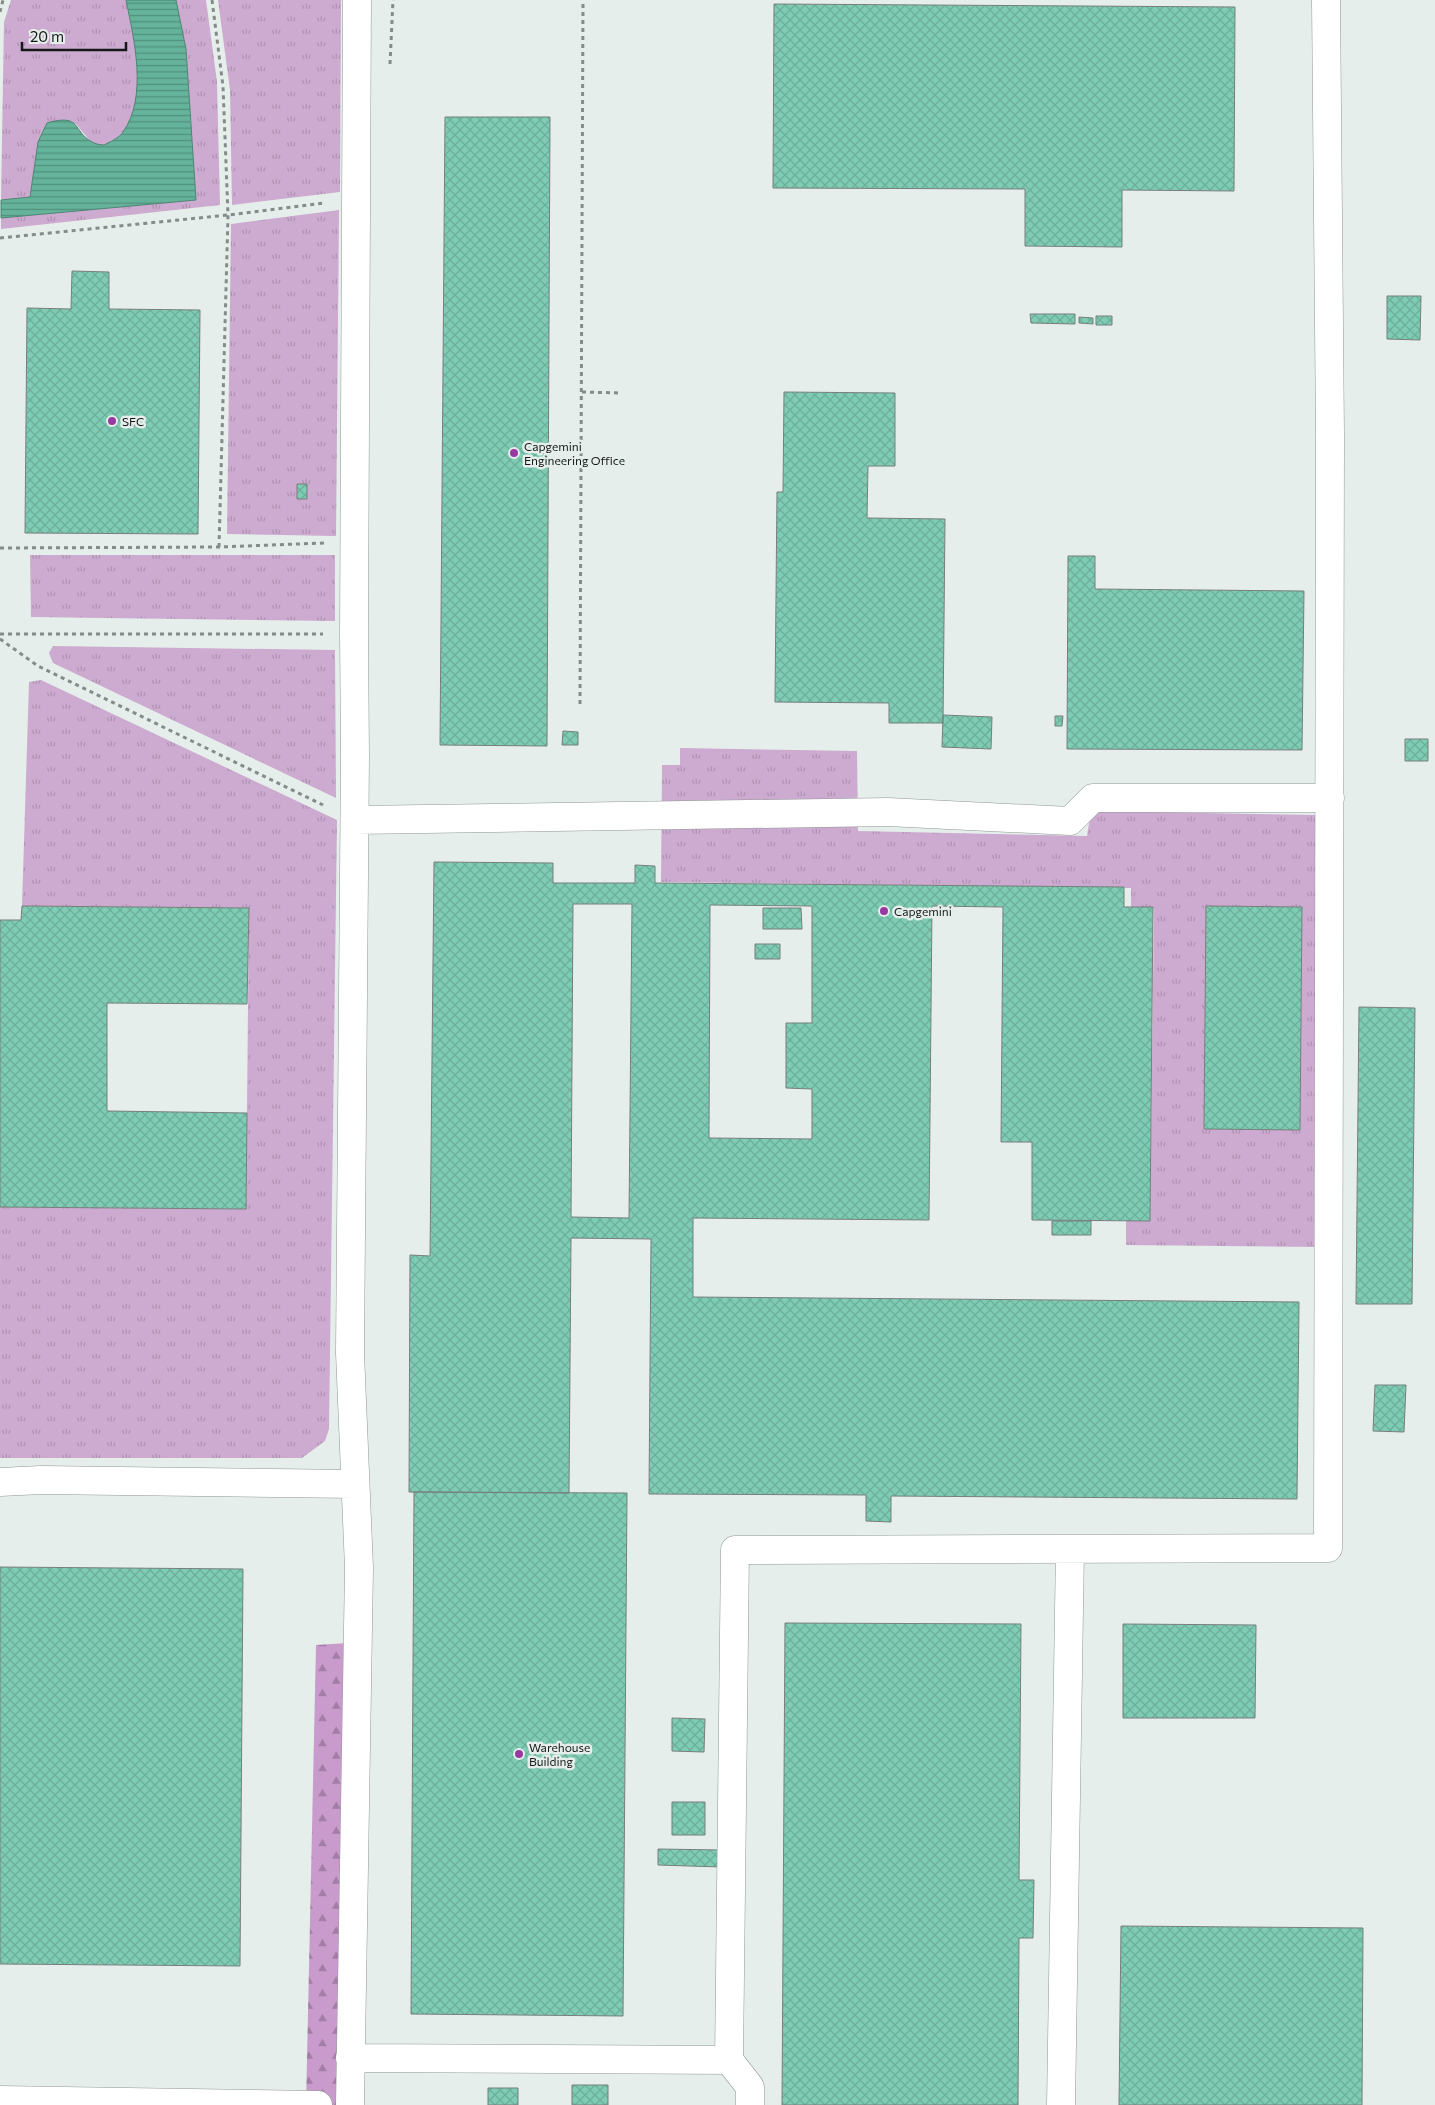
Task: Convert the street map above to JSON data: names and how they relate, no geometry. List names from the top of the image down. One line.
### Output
{"places":["SFC","Capgemini Engineering Office","Capgemini","Warehouse Building"],"scale_bar":"20 m"}
